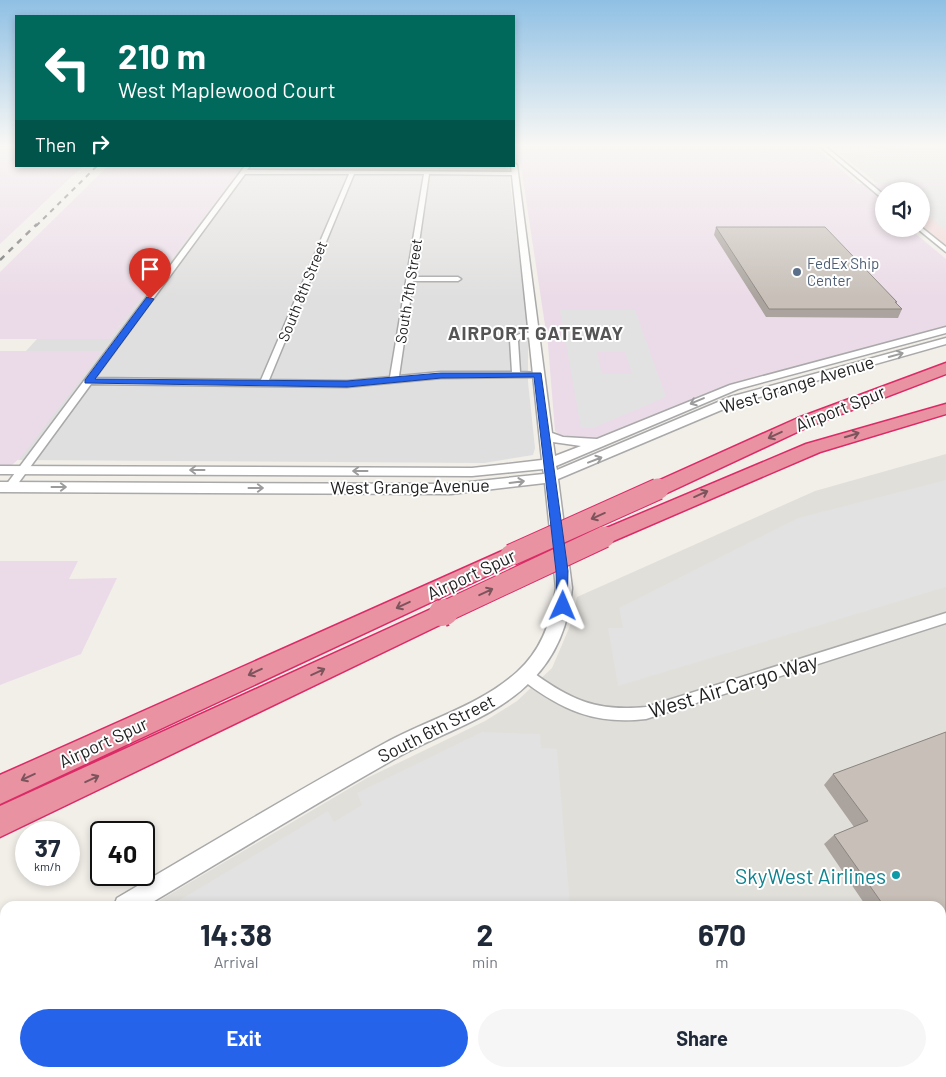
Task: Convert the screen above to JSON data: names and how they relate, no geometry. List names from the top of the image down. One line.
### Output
{"streets":{"highway":["Airport Spur"],"street":["South 8th Street","South 7th Street","West Grange Avenue","West Air Cargo Way","South 6th Street"]},"crossings":[["West Grange Avenue","South 6th Street"],["West Air Cargo Way","South 6th Street"]],"districts":["AIRPORT GATEWAY"],"places":["FedEx Ship Center","SkyWest Airlines"],"page":{"turn":["210 m","West Maplewood Court"],"then":"Then","speed":"37 km/h","limit":"40","eta":["14:38","Arrival","2","min","670","m"],"buttons":["Exit","Share"]}}
